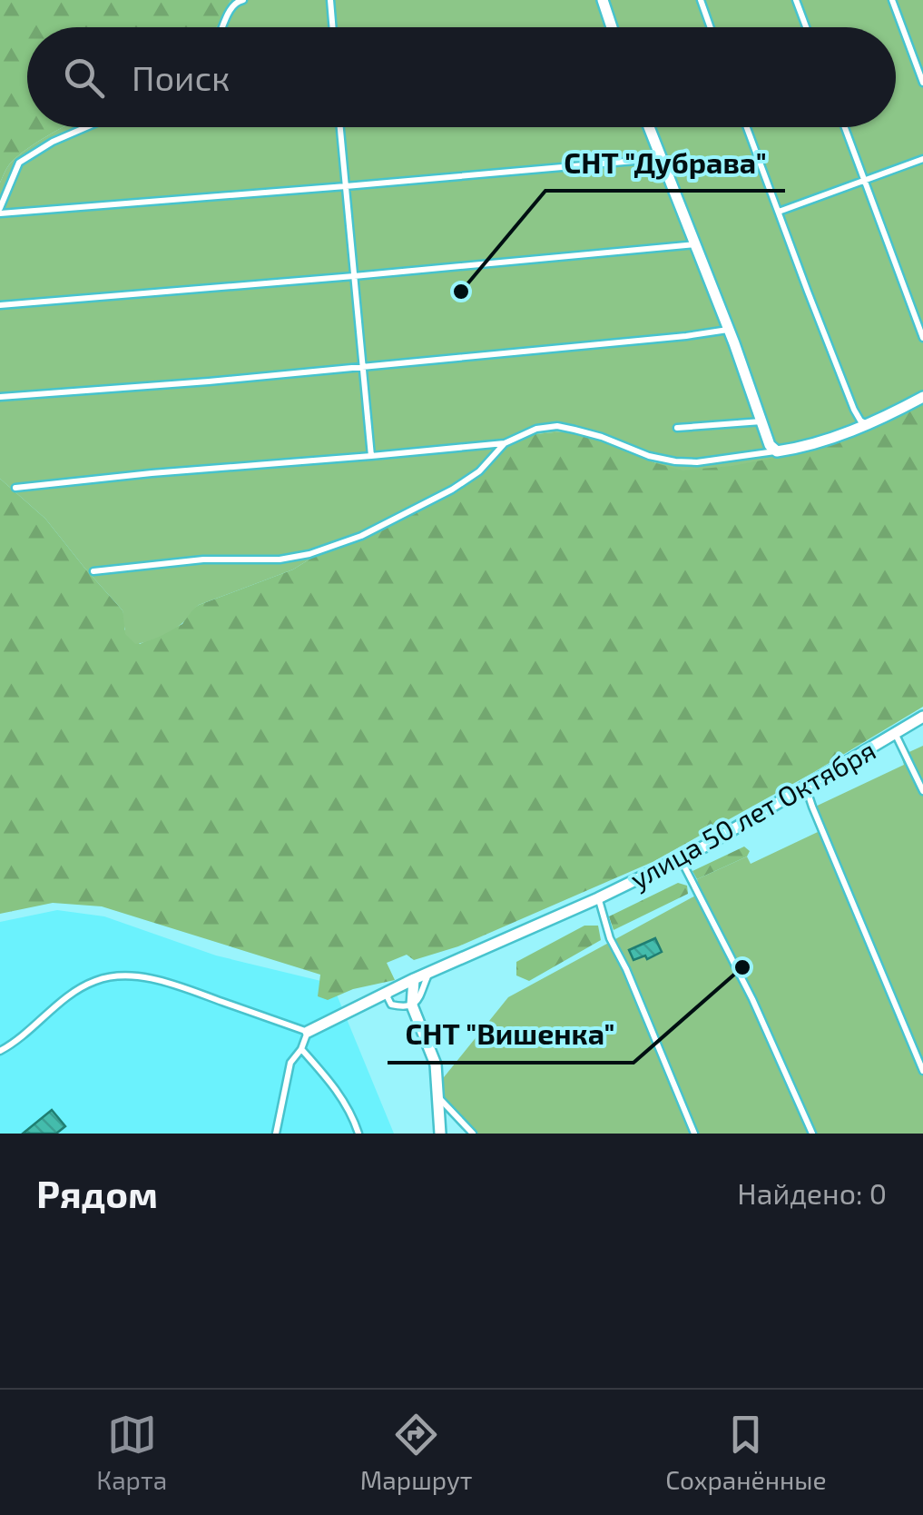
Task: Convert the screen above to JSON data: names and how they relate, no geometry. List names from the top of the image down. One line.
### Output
{"streets":{"street":["улица 50 лет Октября"]},"places":["СНТ \"Дубрава\"","СНТ \"Вишенка\""],"page":{"search":"Поиск","heading":["Рядом","Найдено: 0"],"nav":["Карта","Маршрут","Сохранённые"]}}
